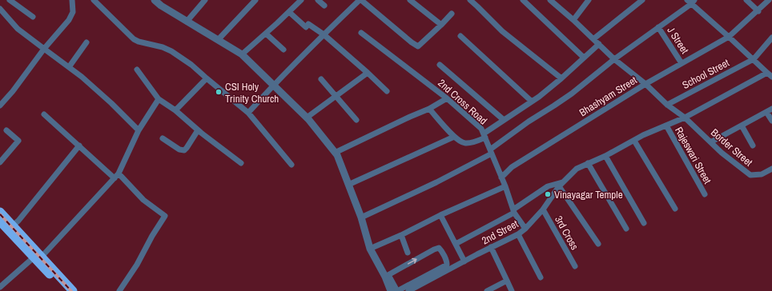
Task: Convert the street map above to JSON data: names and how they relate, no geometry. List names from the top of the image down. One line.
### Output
{"streets":{"street":["J Street","School Street","Bhashyam Street","2nd Cross Road","Border Street","Rajeswari Street","2nd Street","3rd Cross"]},"crossings":[["J Street","Bhashyam Street"],["School Street","Border Street"],["Bhashyam Street","2nd Cross Road"],["Bhashyam Street","Border Street"],["2nd Cross Road","2nd Street"],["Border Street","2nd Street"],["Rajeswari Street","2nd Street"],["2nd Street","3rd Cross"]],"places":["CSI Holy Trinity Church","Vinayagar Temple"]}
